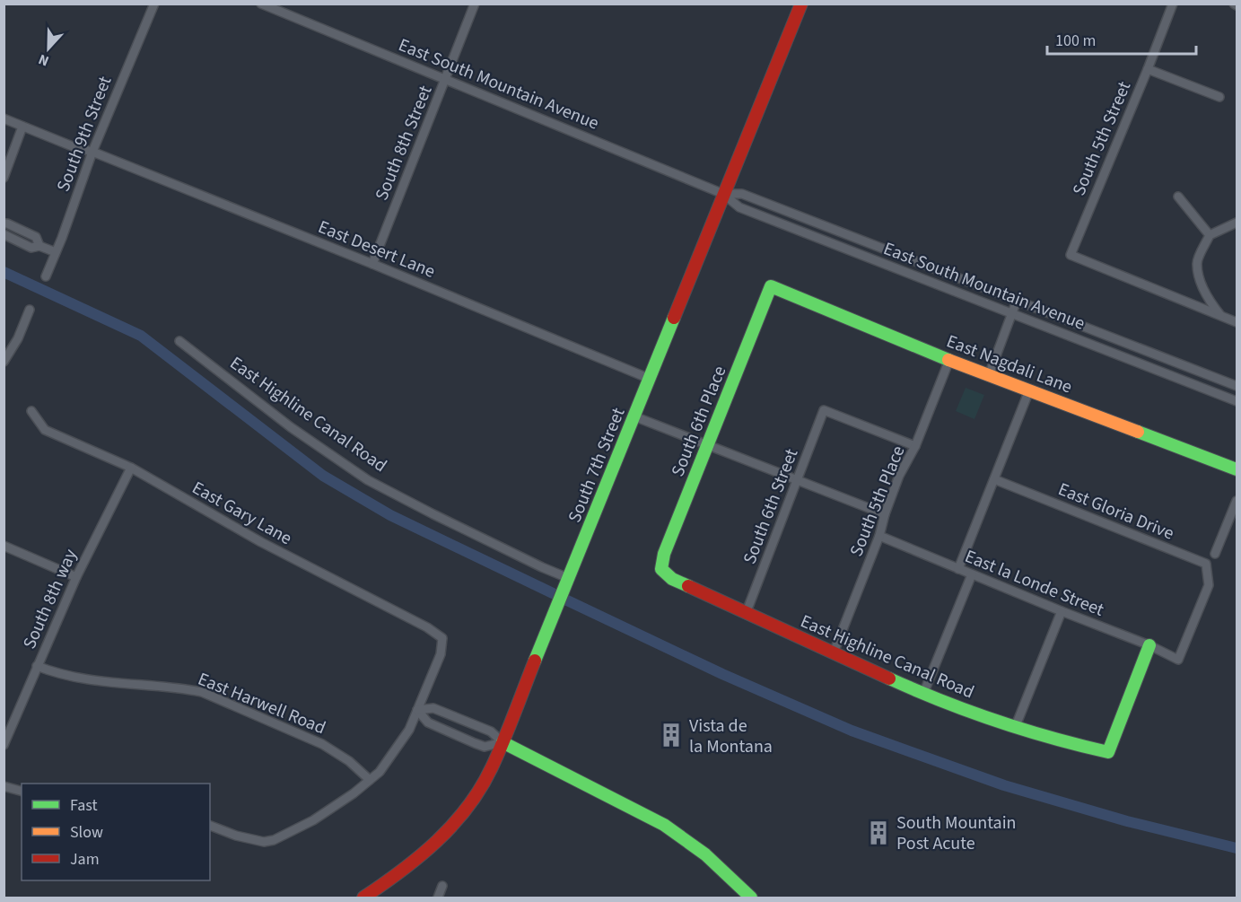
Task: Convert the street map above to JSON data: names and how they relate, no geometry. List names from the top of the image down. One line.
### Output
{"streets":{"street":["East South Mountain Avenue","South 9th Street","South 5th Street","South 8th Street","East Desert Lane","East Nagdali Lane","East Highline Canal Road","South 6th Place","South 7th Street","South 5th Place","South 6th Street","East Gloria Drive","East Gary Lane","East la Londe Street","South 8th way","East Harwell Road"]},"crossings":[["East South Mountain Avenue","South 8th Street"],["East South Mountain Avenue","South 7th Street"],["South 9th Street","East Desert Lane"],["South 8th Street","East Desert Lane"],["East Desert Lane","South 7th Street"],["East Nagdali Lane","South 6th Place"],["East Nagdali Lane","South 5th Place"],["East Highline Canal Road","South 6th Place"],["East Highline Canal Road","South 7th Street"],["East Highline Canal Road","South 5th Place"],["East Highline Canal Road","South 6th Street"],["East Highline Canal Road","East la Londe Street"],["South 5th Place","South 6th Street"],["South 5th Place","East la Londe Street"],["East Gloria Drive","East la Londe Street"],["East Gary Lane","South 8th way"],["South 8th way","East Harwell Road"]],"places":{"building":["Vista de la Montana","South Mountain Post Acute"]},"legend":["Fast","Slow","Jam"],"scale_bar":"100 m","north":"bottom"}
